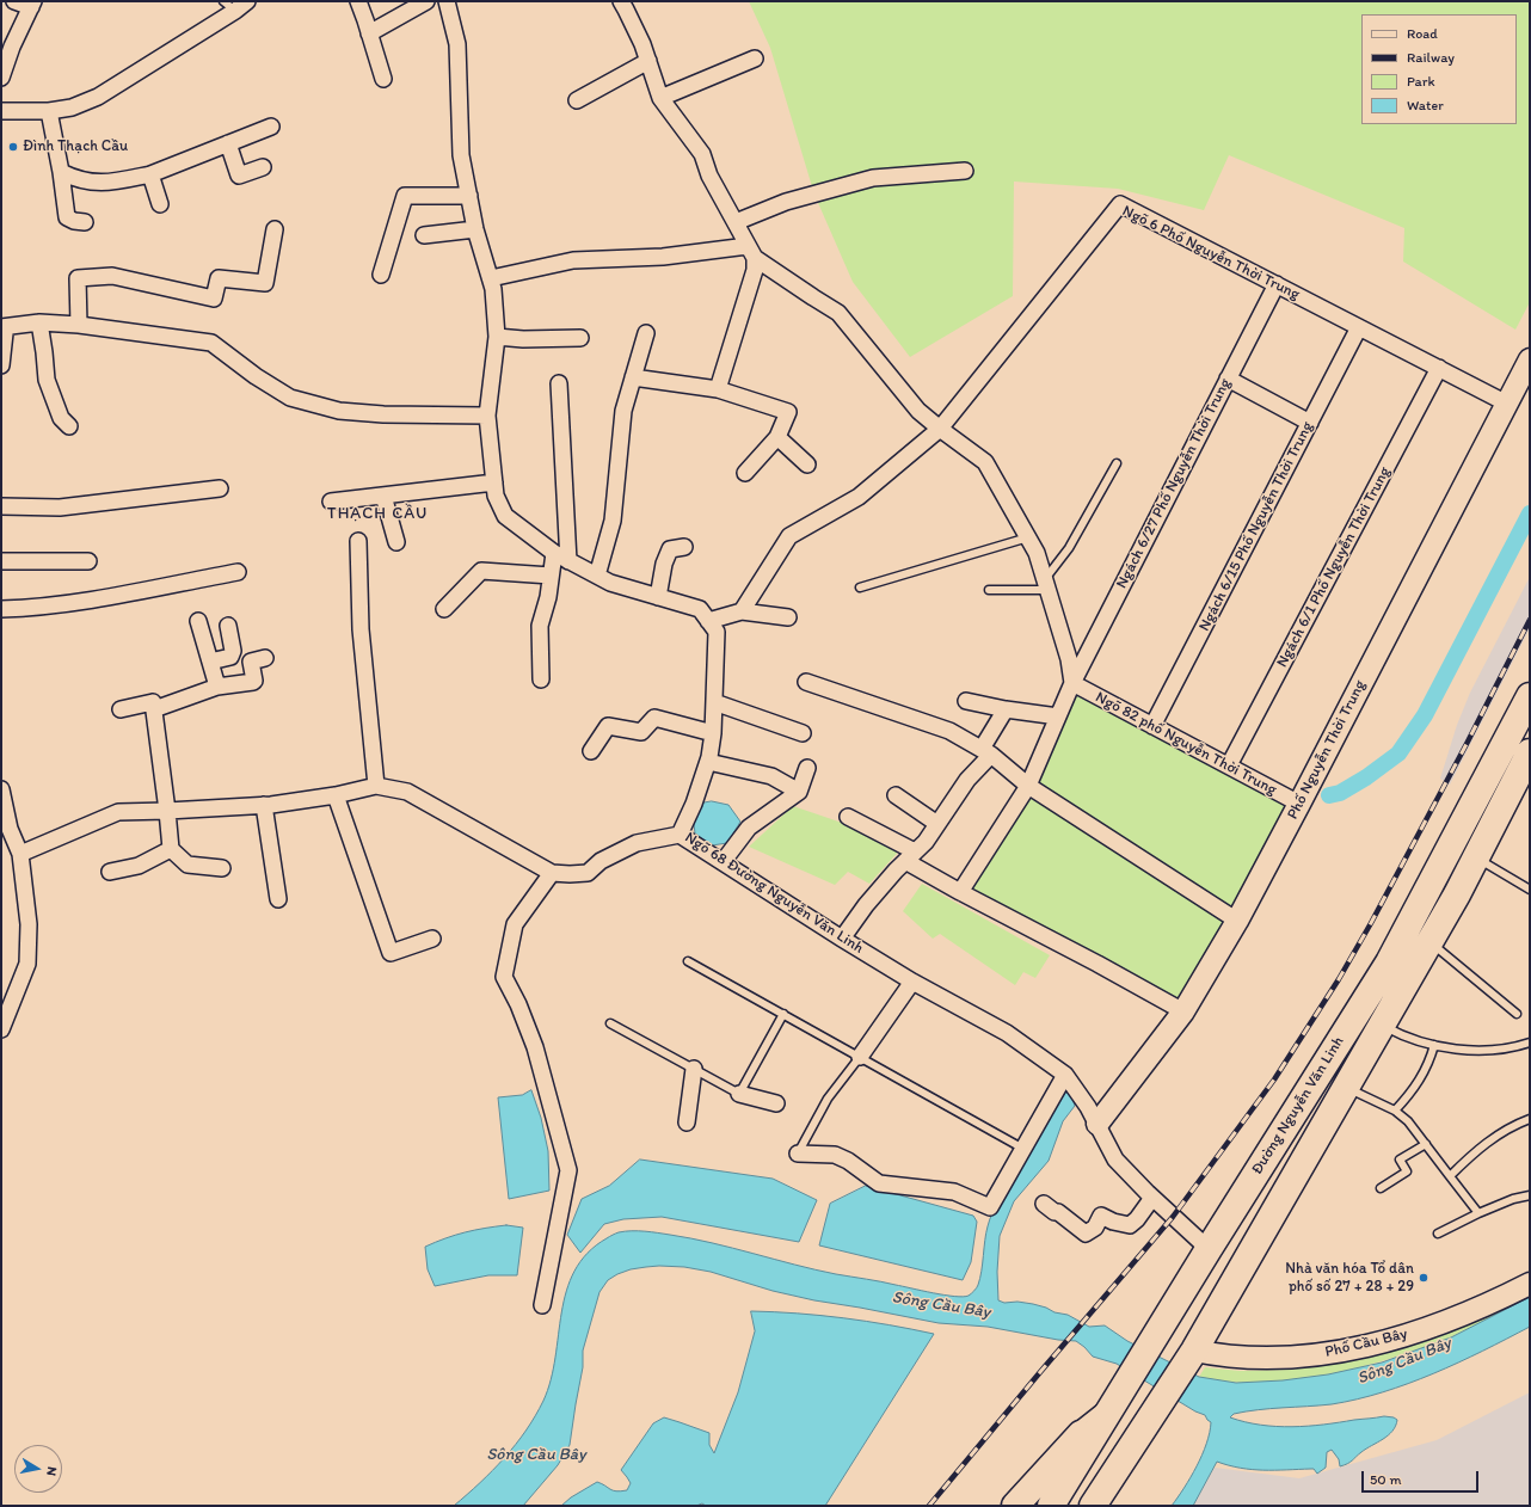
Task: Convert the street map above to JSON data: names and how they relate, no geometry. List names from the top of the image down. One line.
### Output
{"streets":{"highway":["Đường Nguyễn Văn Linh"],"street":["Ngõ 6 Phố Nguyễn Thời Trung","Ngách 6/27 Phố Nguyễn Thời Trung","Ngách 6/15 Phố Nguyễn Thời Trung","Ngách 6/1 Phố Nguyễn Thời Trung","Ngõ 82 phố Nguyễn Thời Trung","Phố Nguyễn Thời Trung","Ngõ 68 Đường Nguyễn Văn Linh","Phố Cầu Bây"]},"crossings":[["Ngõ 6 Phố Nguyễn Thời Trung","Ngách 6/27 Phố Nguyễn Thời Trung"],["Ngõ 6 Phố Nguyễn Thời Trung","Ngách 6/15 Phố Nguyễn Thời Trung"],["Ngõ 6 Phố Nguyễn Thời Trung","Ngách 6/1 Phố Nguyễn Thời Trung"],["Ngõ 6 Phố Nguyễn Thời Trung","Phố Nguyễn Thời Trung"],["Ngách 6/27 Phố Nguyễn Thời Trung","Ngõ 82 phố Nguyễn Thời Trung"],["Ngách 6/15 Phố Nguyễn Thời Trung","Ngõ 82 phố Nguyễn Thời Trung"],["Ngách 6/1 Phố Nguyễn Thời Trung","Ngõ 82 phố Nguyễn Thời Trung"],["Ngõ 82 phố Nguyễn Thời Trung","Phố Nguyễn Thời Trung"],["Phố Nguyễn Thời Trung","Ngõ 68 Đường Nguyễn Văn Linh"],["Ngõ 68 Đường Nguyễn Văn Linh","Đường Nguyễn Văn Linh"],["Đường Nguyễn Văn Linh","Phố Cầu Bây"]],"districts":["THẠCH CẦU"],"water":["Sông Cầu Bây"],"places":["Đình Thạch Cầu","Nhà văn hóa Tổ dân phố số 27 + 28 + 29"],"legend":["Road","Railway","Park","Water"],"scale_bar":"50 m","north":"right"}
